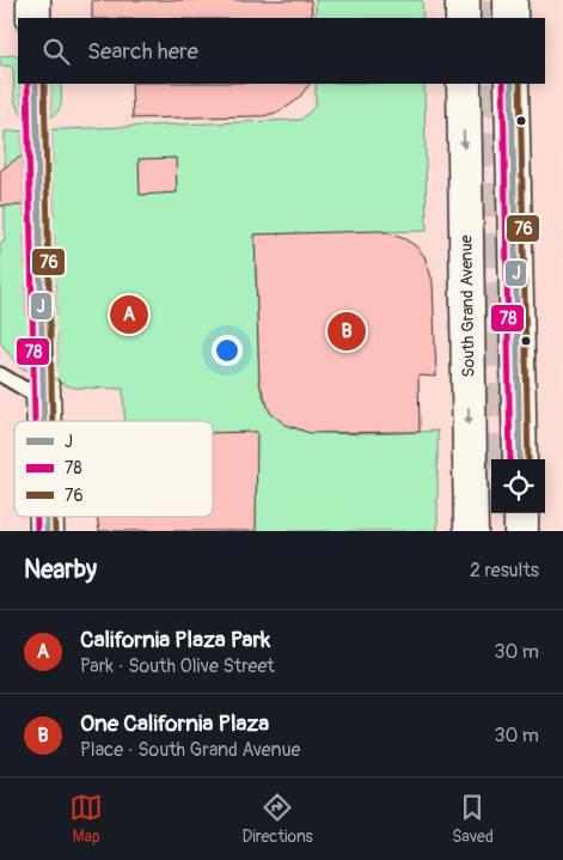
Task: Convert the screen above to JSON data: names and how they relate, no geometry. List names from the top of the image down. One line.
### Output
{"streets":{"main road":["South Grand Avenue"]},"lines":["transit line J","transit line 78","transit line 76"],"legend":["J","78","76"],"page":{"search":"Search here","pins":["A","B"],"heading":["Nearby","2 results"],"list":[{"mark":"A","name":"California Plaza Park","note":"Park · South Olive Street","value":"30 m"},{"mark":"B","name":"One California Plaza","note":"Place · South Grand Avenue","value":"30 m"}],"nav":["Map","Directions","Saved"]}}
